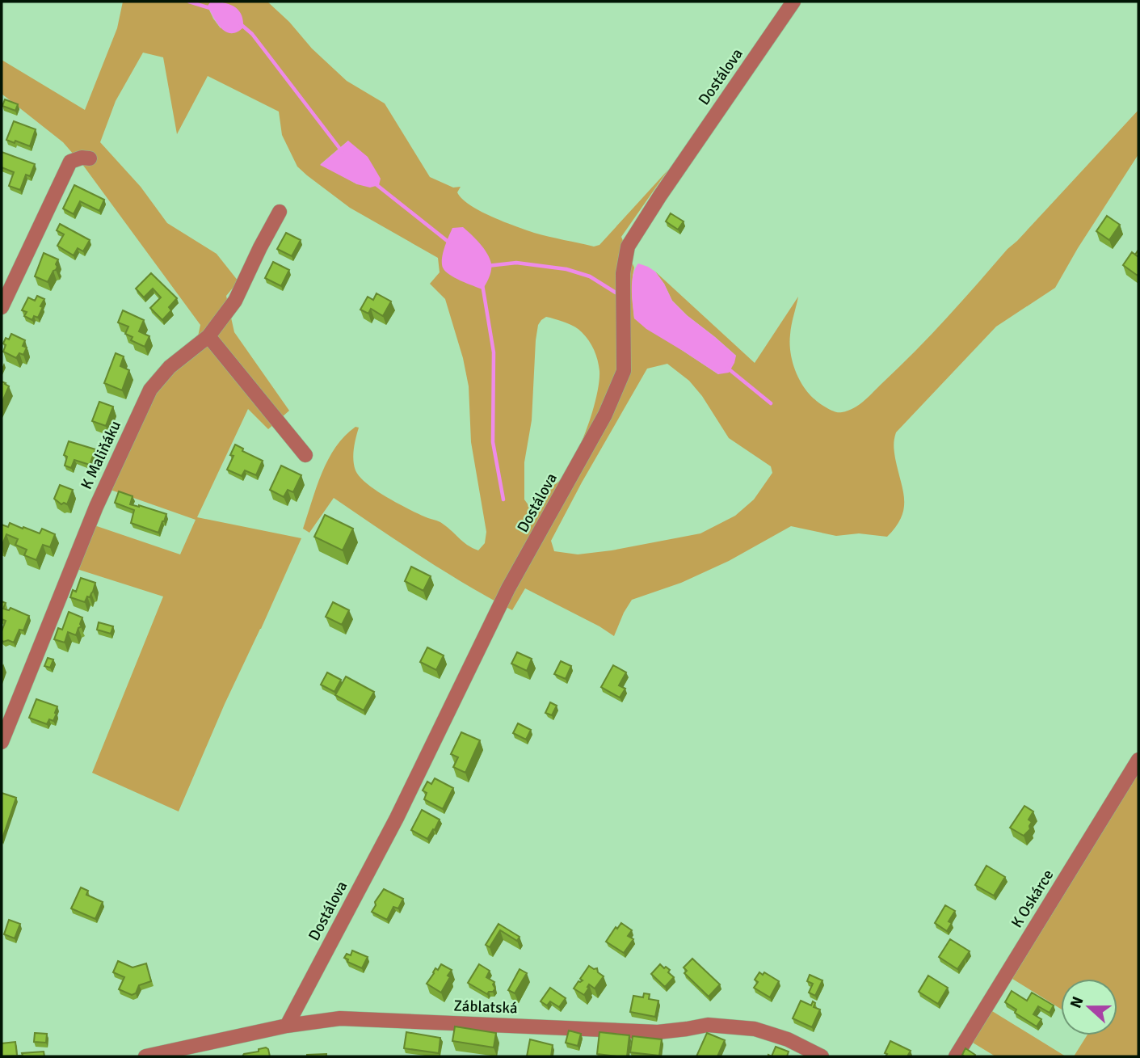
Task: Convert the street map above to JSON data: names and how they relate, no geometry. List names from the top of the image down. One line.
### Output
{"streets":{"street":["Dostálova","K Maliňáku","K Oskárce","Záblatská"]},"crossings":[["Dostálova","Záblatská"]],"north":"left"}
